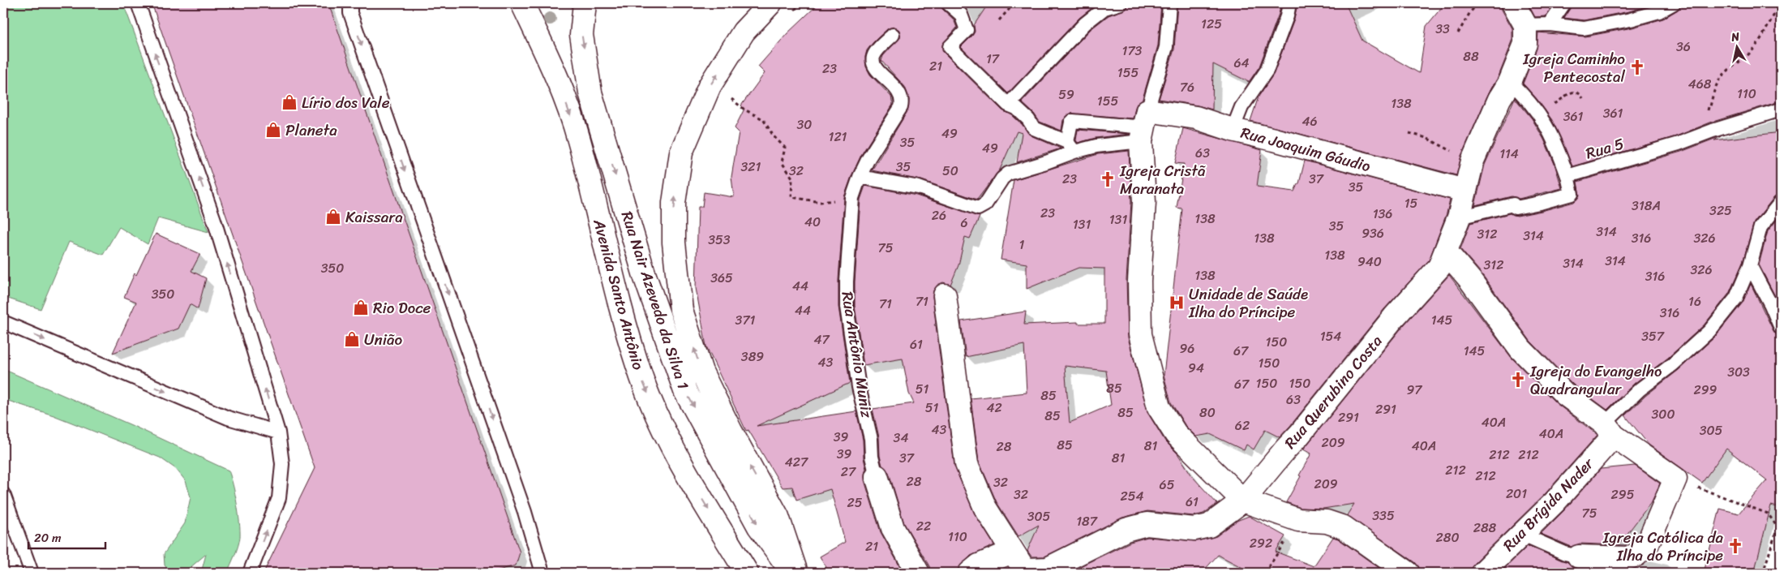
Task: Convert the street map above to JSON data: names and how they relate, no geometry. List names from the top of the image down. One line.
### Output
{"streets":{"street":["Rua Joaquim Gáudio","Avenida Santo Antônio","Rua Nair Azevedo da Silva 1","Rua Antônio Muniz","Rua Querubino Costa","Rua Brígida Nader"],"lane":["Rua 5"]},"crossings":[["Rua Joaquim Gáudio","Rua Antônio Muniz"],["Rua Joaquim Gáudio","Rua Querubino Costa"]],"one_way":["Avenida Santo Antônio","Rua Nair Azevedo da Silva 1"],"places":{"church":["Igreja Caminho Pentecostal","Igreja Cristã Maranata","Igreja do Evangelho Quadrangular","Igreja Católica da Ilha do Príncipe"],"shop":["Lírio dos Vale","Planeta","Kaissara","Rio Doce","União"],"hospital":["Unidade de Saúde Ilha do Príncipe"]},"house_numbers":["125","33","36","173","88","17","64","21","23","155","468","76","110","59","155","138","361","361","46","30","49","121","35","49","63","114","321","35","32","50","23","37","35","15","318A","325","23","136","26","138","131","40","6","131","35","314","936","312","314","138","316","326","353","1","75","138","314","940","314","312","350","326","138","316","365","44","350","71","16","71","44","316","371","145","154","357","47","150","61","96","67","145","389","43","150","94","303","150","150","67","85","51","97","299","85","63","51","42","291","85","80","300","85","291","40A","62","43","305","40A","39","34","209","85","81","40A","28","39","212","212","37","81","427","212","27","212","28","32","209","65","201","32","295","254","61","25","75","335","305","187","22","288","110","280","292","21"],"scale_bar":"20 m","north":"top"}
